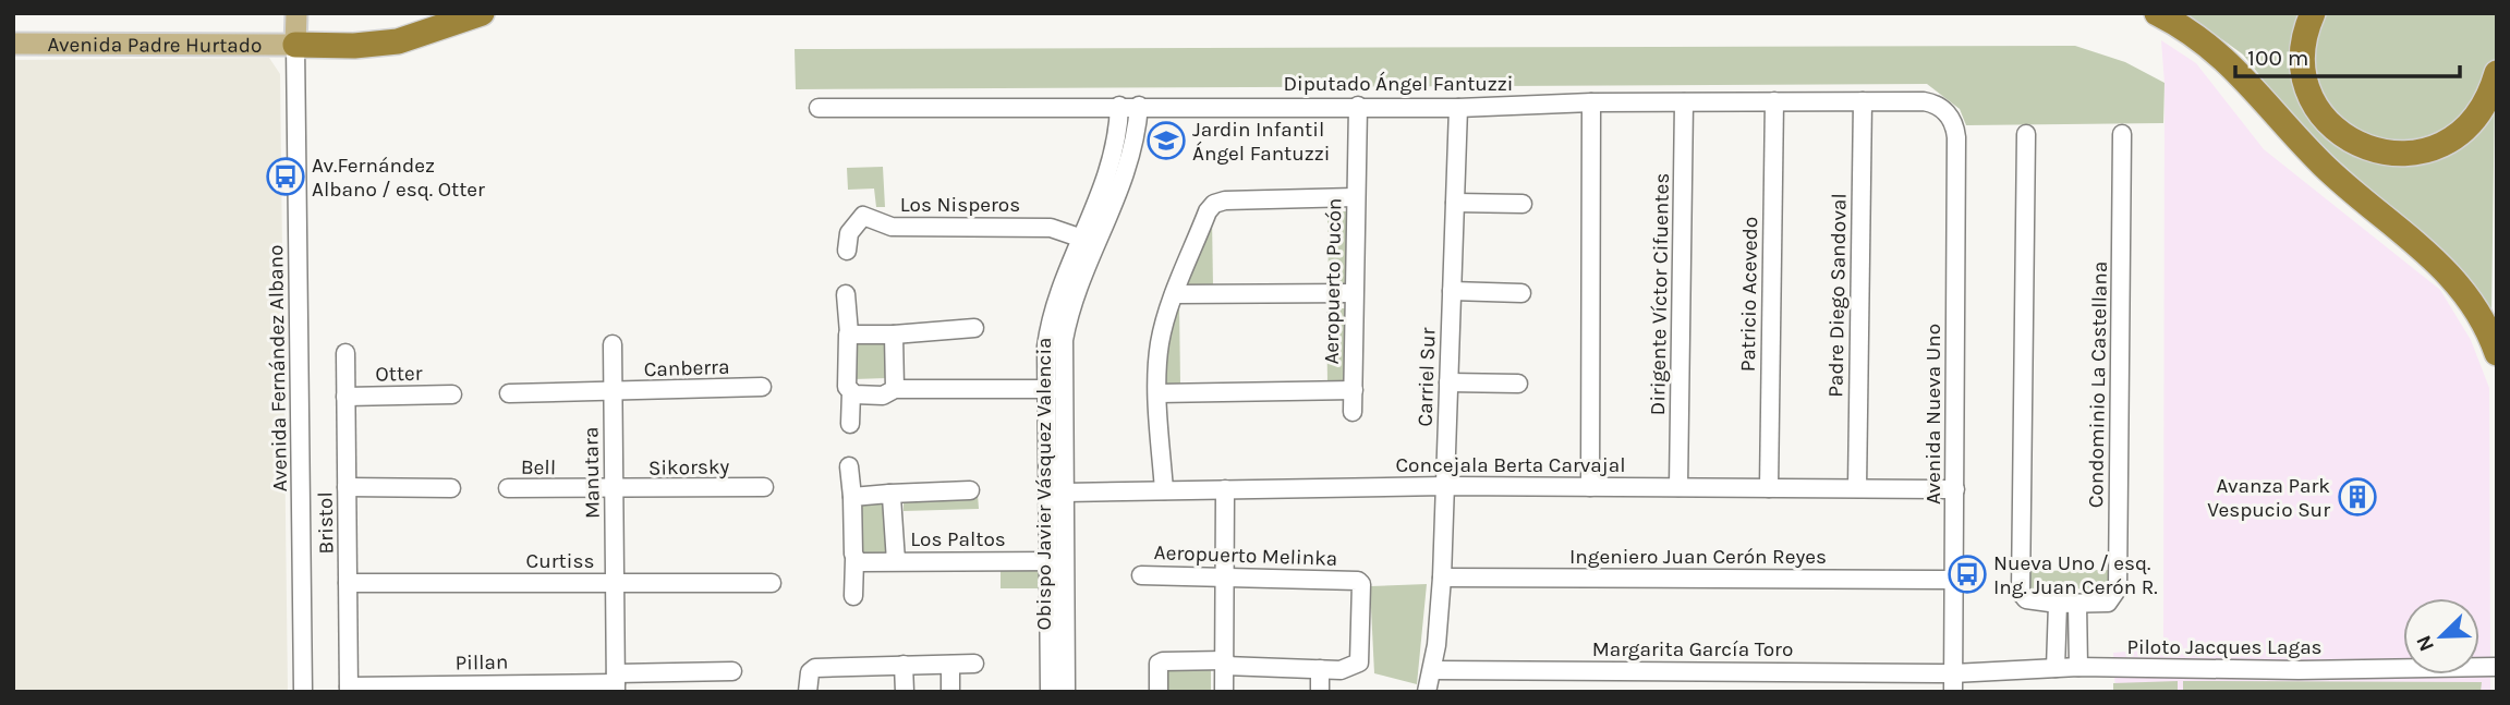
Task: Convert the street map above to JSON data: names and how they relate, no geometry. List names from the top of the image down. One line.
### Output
{"streets":{"main road":["Avenida Padre Hurtado"],"street":["Diputado Ángel Fantuzzi","Los Nisperos","Aeropuerto Pucón","Dirigente Víctor Cifuentes","Patricio Acevedo","Padre Diego Sandoval","Canberra","Avenida Fernández Albano","Otter","Carriel Sur","Condominio La Castellana","Avenida Nueva Uno","Concejala Berta Carvajal","Bell","Sikorsky","Manutara","Obispo Javier Vásquez Valencia","Bristol","Los Paltos","Aeropuerto Melinka","Ingeniero Juan Cerón Reyes","Curtiss","Piloto Jacques Lagas","Margarita García Toro","Pillan"]},"crossings":[["Avenida Padre Hurtado","Avenida Fernández Albano"],["Diputado Ángel Fantuzzi","Aeropuerto Pucón"],["Diputado Ángel Fantuzzi","Dirigente Víctor Cifuentes"],["Diputado Ángel Fantuzzi","Patricio Acevedo"],["Diputado Ángel Fantuzzi","Padre Diego Sandoval"],["Diputado Ángel Fantuzzi","Carriel Sur"],["Diputado Ángel Fantuzzi","Avenida Nueva Uno"],["Diputado Ángel Fantuzzi","Obispo Javier Vásquez Valencia"],["Los Nisperos","Obispo Javier Vásquez Valencia"],["Dirigente Víctor Cifuentes","Concejala Berta Carvajal"],["Patricio Acevedo","Concejala Berta Carvajal"],["Padre Diego Sandoval","Concejala Berta Carvajal"],["Canberra","Manutara"],["Otter","Bristol"],["Carriel Sur","Concejala Berta Carvajal"],["Carriel Sur","Ingeniero Juan Cerón Reyes"],["Carriel Sur","Margarita García Toro"],["Avenida Nueva Uno","Concejala Berta Carvajal"],["Avenida Nueva Uno","Ingeniero Juan Cerón Reyes"],["Avenida Nueva Uno","Piloto Jacques Lagas"],["Avenida Nueva Uno","Margarita García Toro"],["Concejala Berta Carvajal","Obispo Javier Vásquez Valencia"],["Bell","Sikorsky"],["Bell","Manutara"],["Sikorsky","Manutara"],["Manutara","Curtiss"],["Manutara","Pillan"],["Obispo Javier Vásquez Valencia","Los Paltos"],["Bristol","Curtiss"],["Bristol","Pillan"],["Piloto Jacques Lagas","Margarita García Toro"]],"places":{"school or university":["Jardin Infantil Ángel Fantuzzi"],"bus stop":["Av.Fernández Albano / esq. Otter","Nueva Uno / esq. Ing. Juan Cerón R."],"building":["Avanza Park Vespucio Sur"]},"scale_bar":"100 m","north":"bottom left"}
